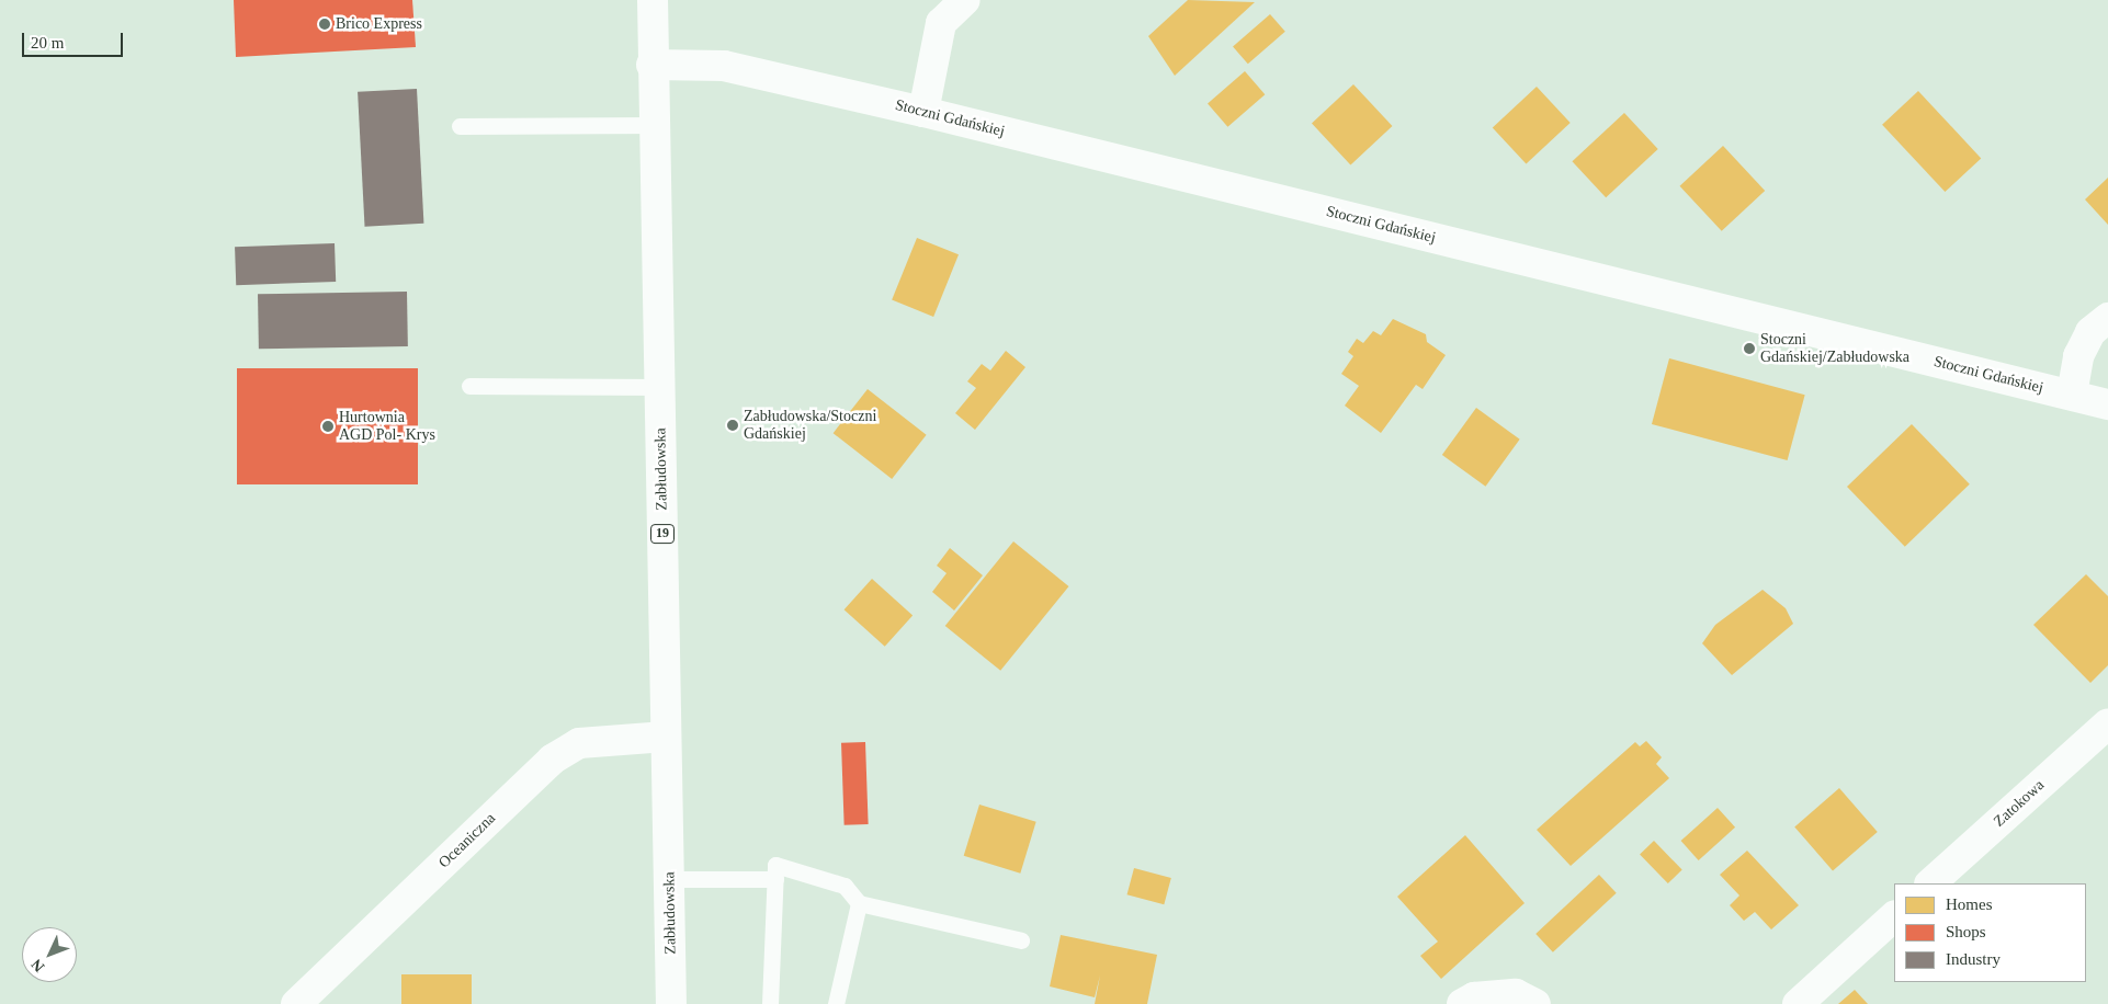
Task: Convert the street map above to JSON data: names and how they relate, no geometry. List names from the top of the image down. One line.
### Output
{"streets":{"main road":["Stoczni Gdańskiej","Zabłudowska","19","Zatokowa","Oceaniczna"]},"crossings":[["Stoczni Gdańskiej","Zabłudowska"],["Zabłudowska","Oceaniczna"]],"places":["Brico Express","Stoczni Gdańskiej/Zabłudowska","Zabłudowska/Stoczni Gdańskiej","Hurtownia AGD Pol- Krys"],"legend":["Homes","Shops","Industry"],"scale_bar":"20 m","north":"bottom left"}
